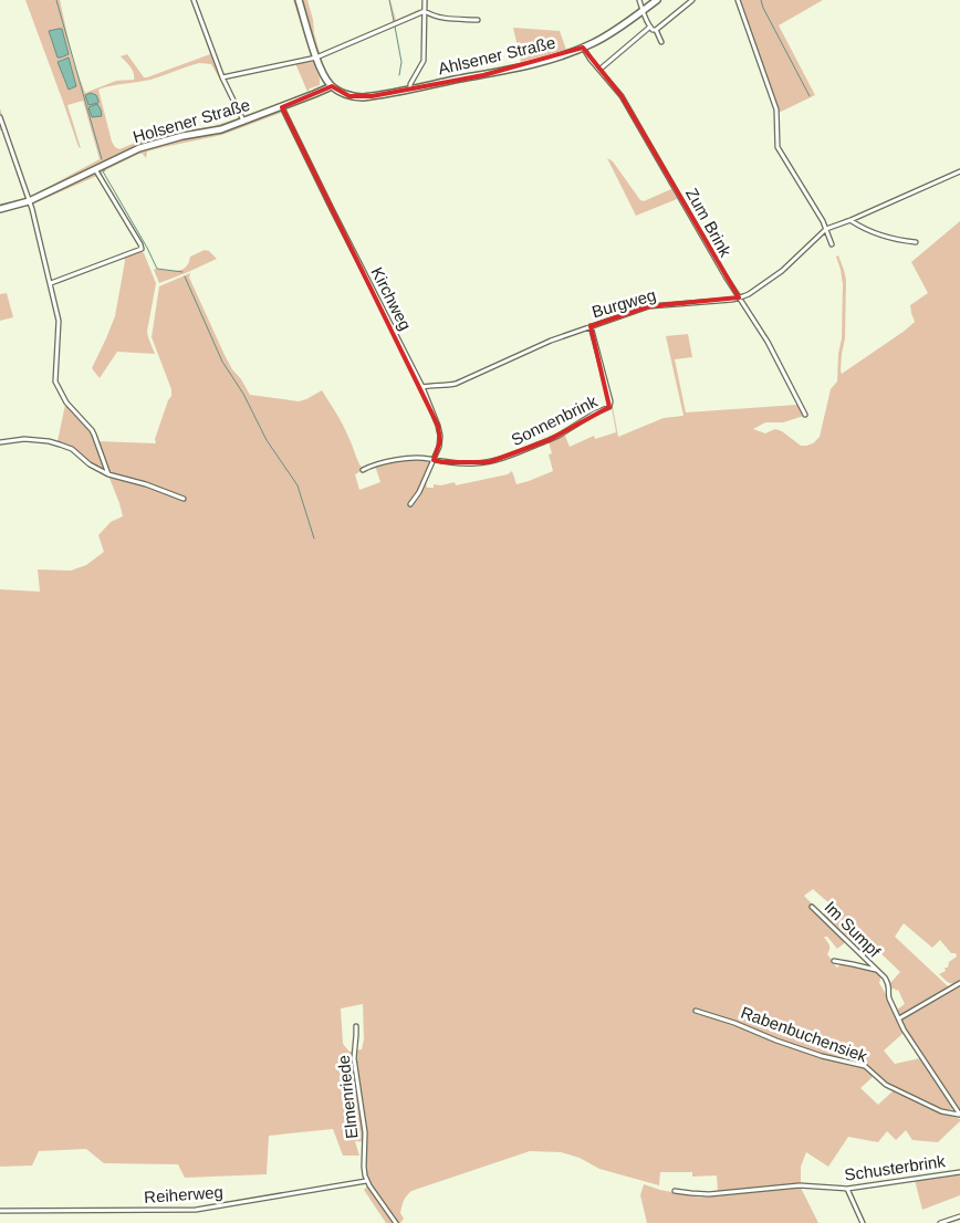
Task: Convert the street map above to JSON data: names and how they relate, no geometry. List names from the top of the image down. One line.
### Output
{"streets":{"main road":["Ahlsener Straße","Holsener Straße"],"street":["Zum Brink","Kirchweg","Burgweg","Sonnenbrink","Im Sumpf","Rabenbuchensiek","Elmenriede","Schusterbrink","Reiherweg"]},"crossings":[["Ahlsener Straße","Holsener Straße"],["Ahlsener Straße","Zum Brink"],["Holsener Straße","Kirchweg"],["Zum Brink","Burgweg"],["Kirchweg","Burgweg"],["Kirchweg","Sonnenbrink"],["Burgweg","Sonnenbrink"],["Im Sumpf","Rabenbuchensiek"],["Elmenriede","Reiherweg"]]}
